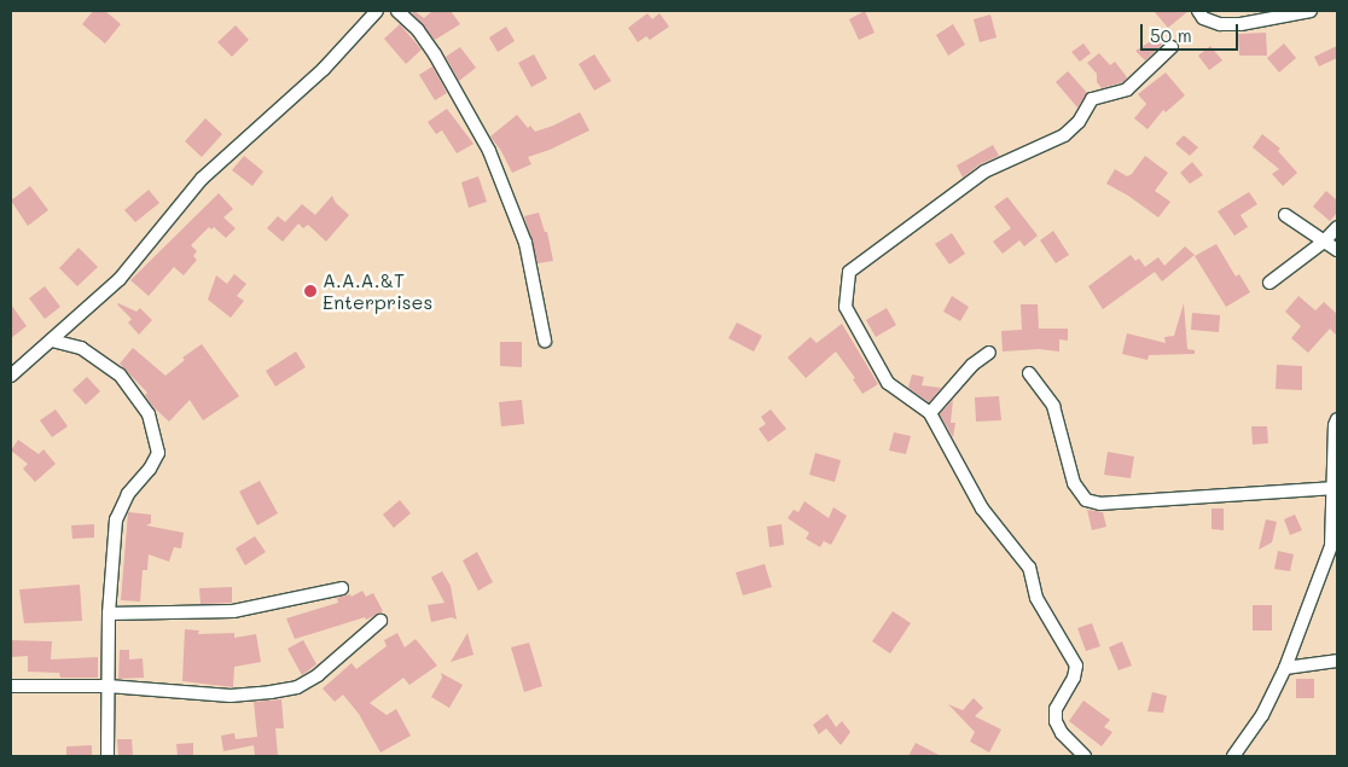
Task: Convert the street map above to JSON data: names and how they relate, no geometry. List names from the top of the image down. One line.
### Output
{"places":["A.A.A.&T Enterprises"],"scale_bar":"50 m"}
